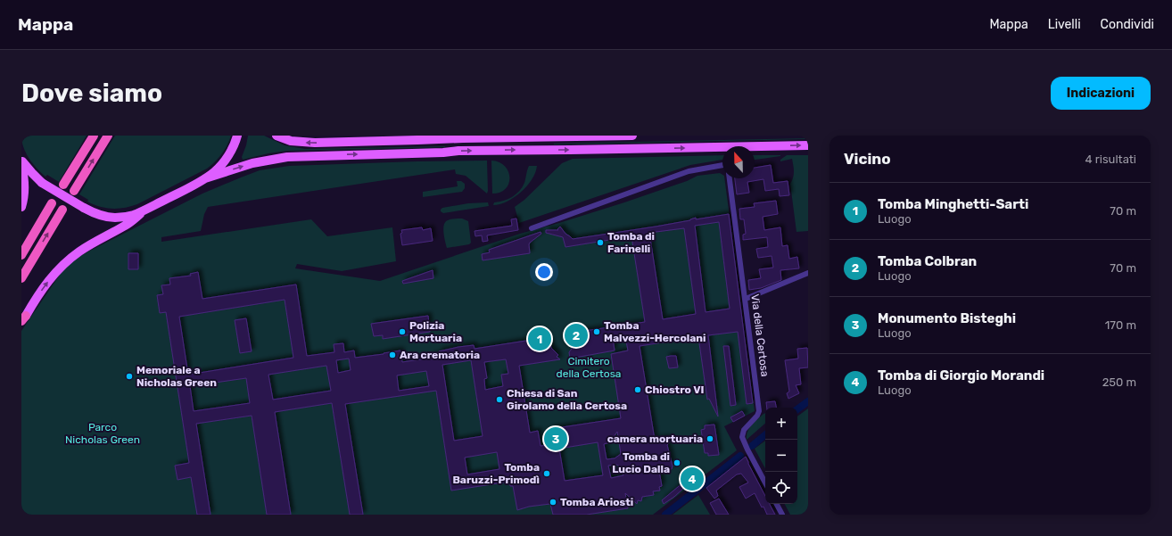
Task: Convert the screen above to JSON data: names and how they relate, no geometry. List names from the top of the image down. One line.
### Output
{"streets":{"street":["Via della Certosa"]},"parks":["Cimitero della Certosa","Parco Nicholas Green"],"places":["Tomba di Farinelli","Polizia Mortuaria","Tomba Malvezzi-Hercolani","Ara crematoria","Memoriale a Nicholas Green","Chiostro VI","Chiesa di San Girolamo della Certosa","camera mortuaria","Tomba di Lucio Dalla","Tomba Baruzzi-Primodì","Tomba Ariosti"],"north":"top","page":{"header":"Mappa","nav":["Mappa","Livelli","Condividi"],"buttons":"Indicazioni","title":"Dove siamo","heading":["Vicino","4 risultati"],"list":[{"mark":"1","name":"Tomba Minghetti-Sarti","note":"Luogo","value":"70 m"},{"mark":"2","name":"Tomba Colbran","note":"Luogo","value":"70 m"},{"mark":"3","name":"Monumento Bisteghi","note":"Luogo","value":"170 m"},{"mark":"4","name":"Tomba di Giorgio Morandi","note":"Luogo","value":"250 m"}],"pins":["2","1","3","4"],"map_buttons":["+","−"]}}
